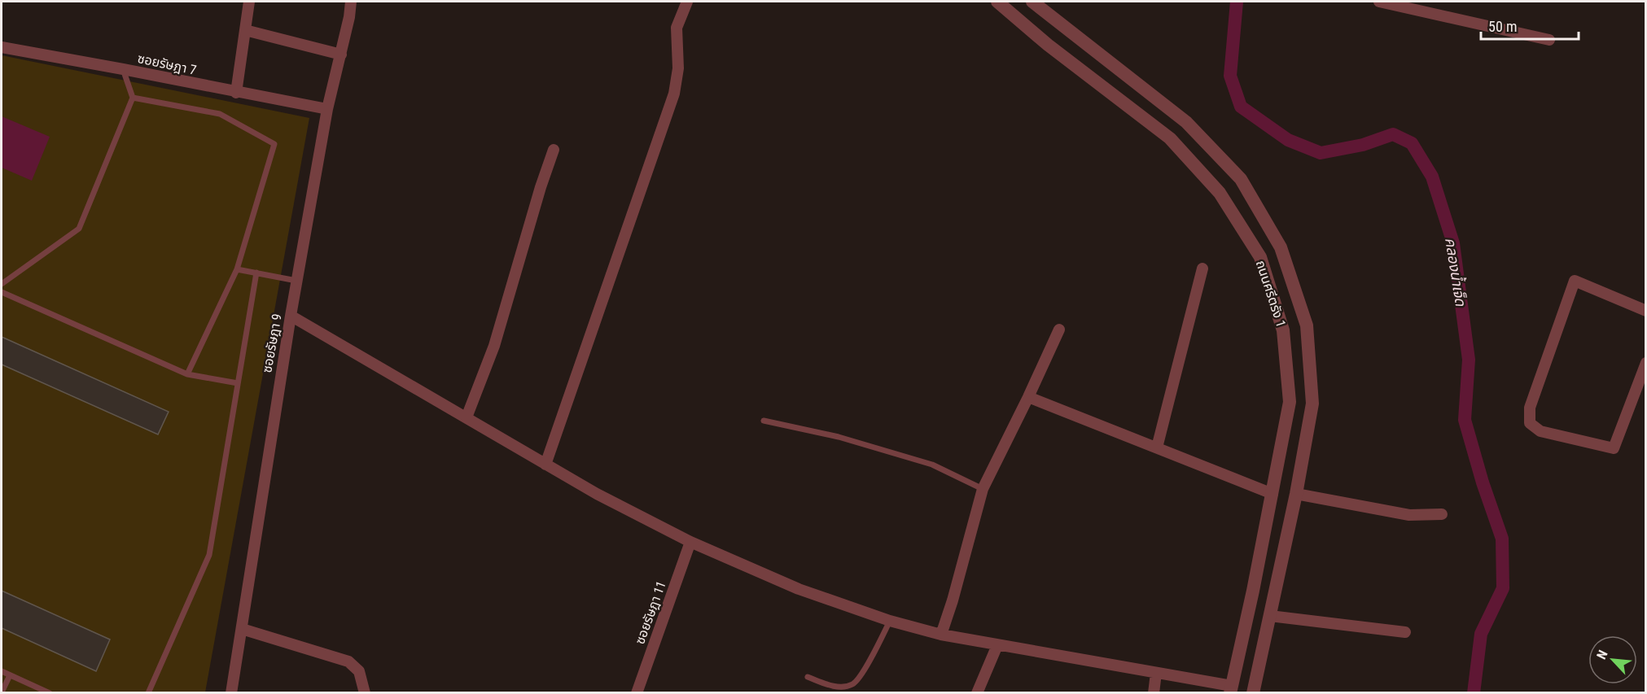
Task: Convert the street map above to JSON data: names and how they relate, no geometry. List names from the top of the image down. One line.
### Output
{"streets":{"street":["ซอยรัษฎา 7","ถนนศรีตรัง 1","ซอยรัษฎา 9","ซอยรัษฎา 11"]},"crossings":[["ซอยรัษฎา 7","ซอยรัษฎา 9"]],"water":["คลองน้ำเจ็ด"],"scale_bar":"50 m","north":"top left"}
